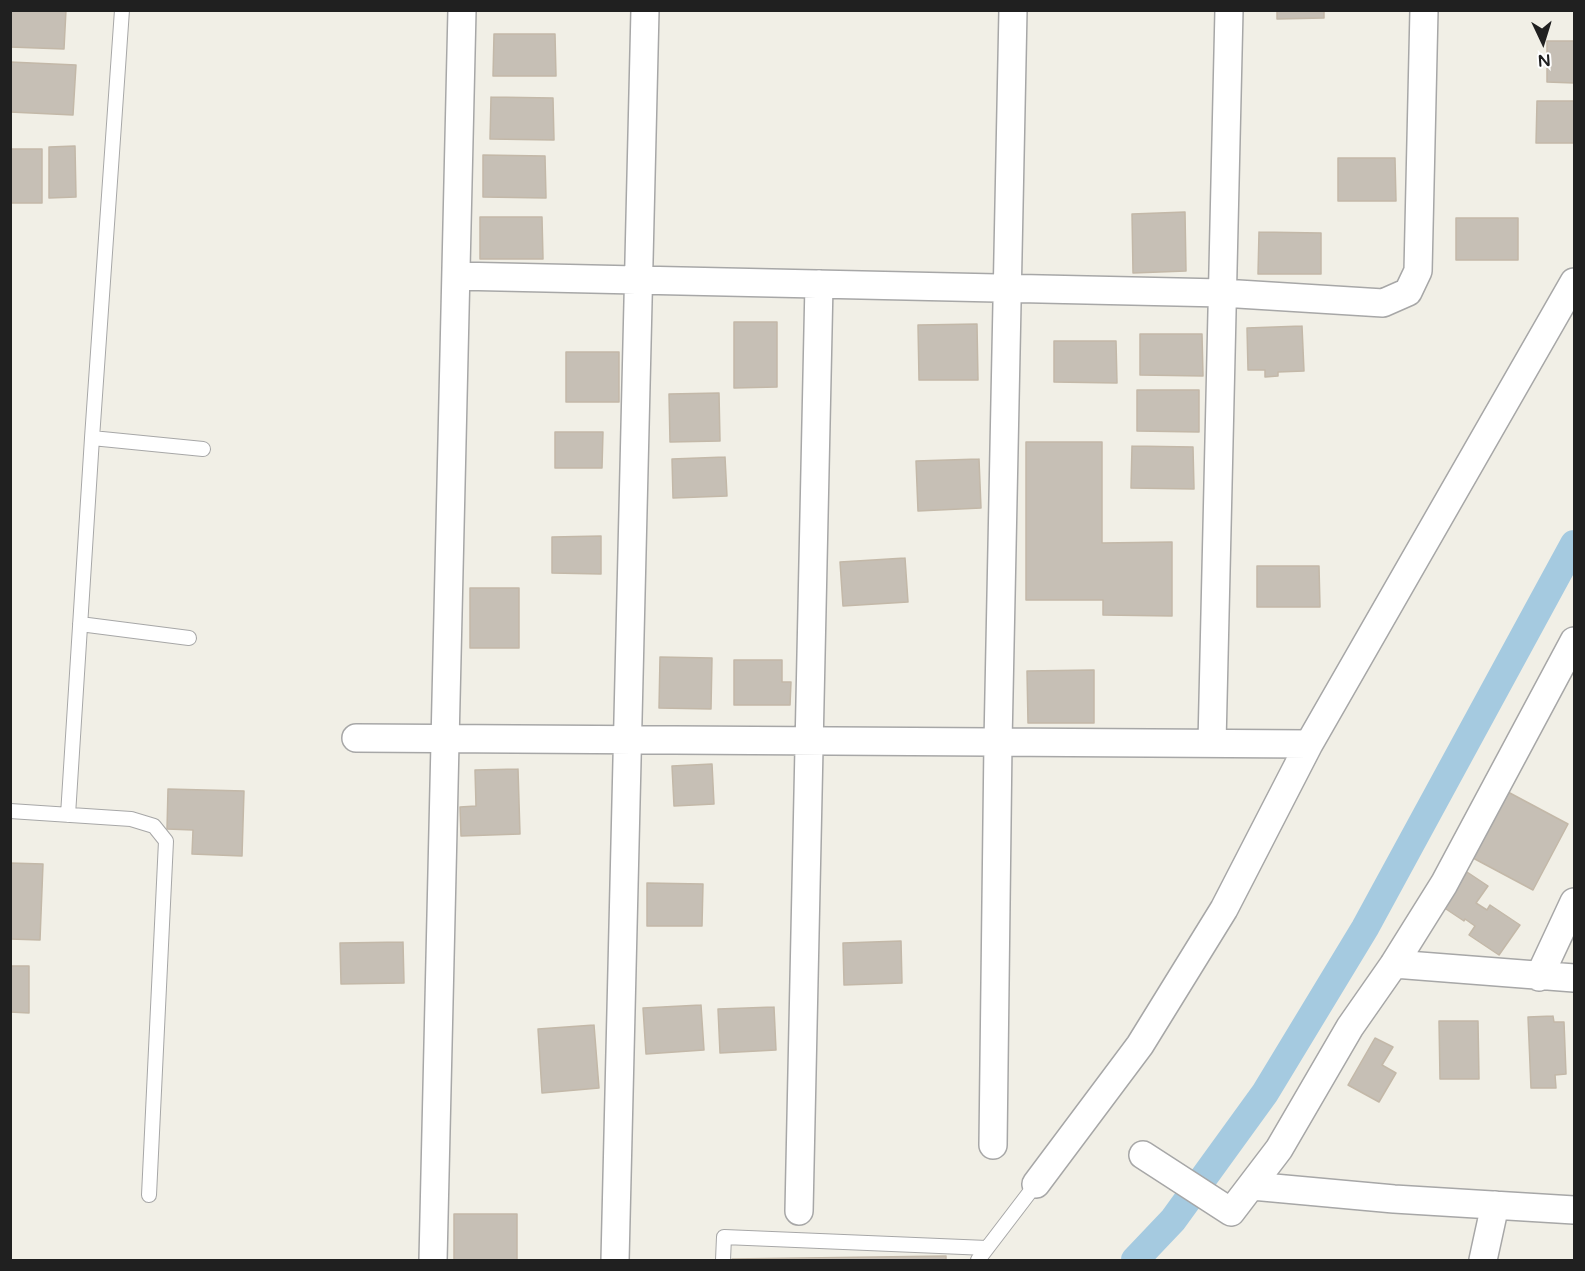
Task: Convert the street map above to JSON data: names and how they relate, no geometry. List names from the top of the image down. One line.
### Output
{"north":"bottom"}
